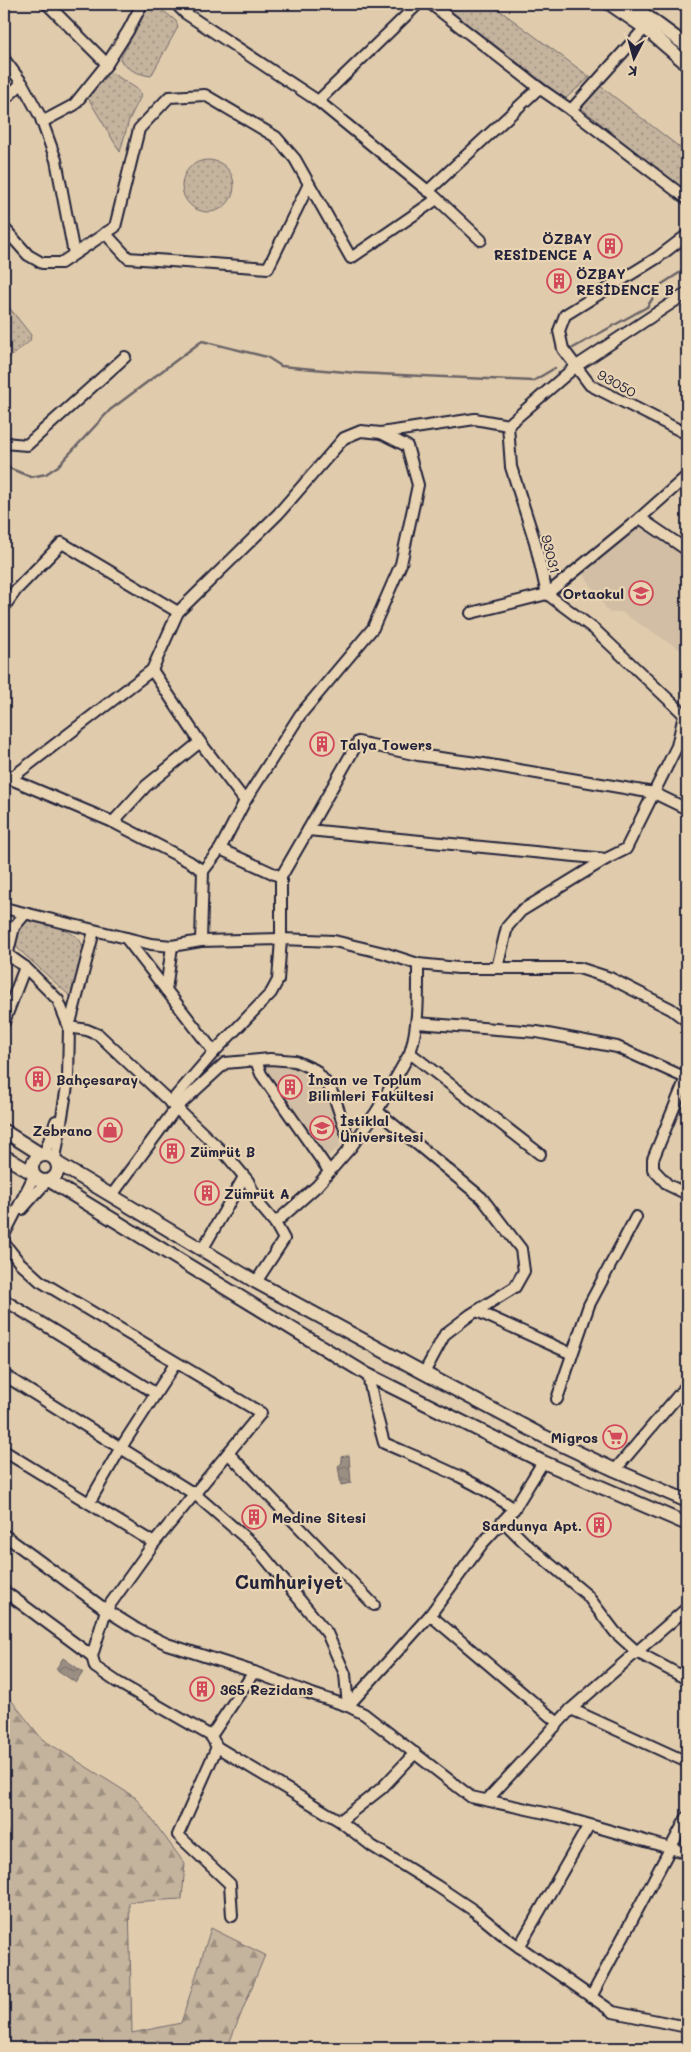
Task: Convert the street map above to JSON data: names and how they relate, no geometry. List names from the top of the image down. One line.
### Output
{"streets":{"street":["93050","93031"]},"districts":["Cumhuriyet"],"places":{"building":["ÖZBAY RESİDENCE A","ÖZBAY RESİDENCE B","Talya Towers","Bahçesaray","İnsan ve Toplum Bilimleri Fakültesi","Zümrüt B","Zümrüt A","Medine Sitesi","Sardunya Apt.","365 Rezidans"],"school or university":["Ortaokul","İstiklal Üniversitesi"],"shop":["Zebrano"],"supermarket":["Migros"]},"north":"bottom"}
